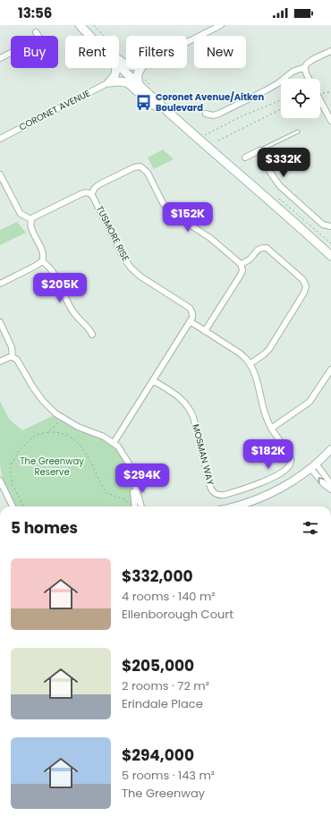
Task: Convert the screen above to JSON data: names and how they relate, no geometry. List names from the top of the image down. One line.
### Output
{"streets":{"street":["CORONET AVENUE","TUSMORE RISE","MOSMAN WAY"]},"crossings":[["TUSMORE RISE","MOSMAN WAY"]],"parks":["The Greenway Reserve"],"places":{"bus stop":["Coronet Avenue/Aitken Boulevard"]},"page":{"status":"13:56","chip":["Buy","Rent","Filters","New"],"price":["$332K","$152K","$205K","$182K","$294K"],"heading":"5 homes","list":[{"name":"$332,000","note":"4 rooms · 140 m² · Ellenborough Court"},{"name":"$205,000","note":"2 rooms · 72 m² · Erindale Place"},{"name":"$294,000","note":"5 rooms · 143 m² · The Greenway"}]}}
